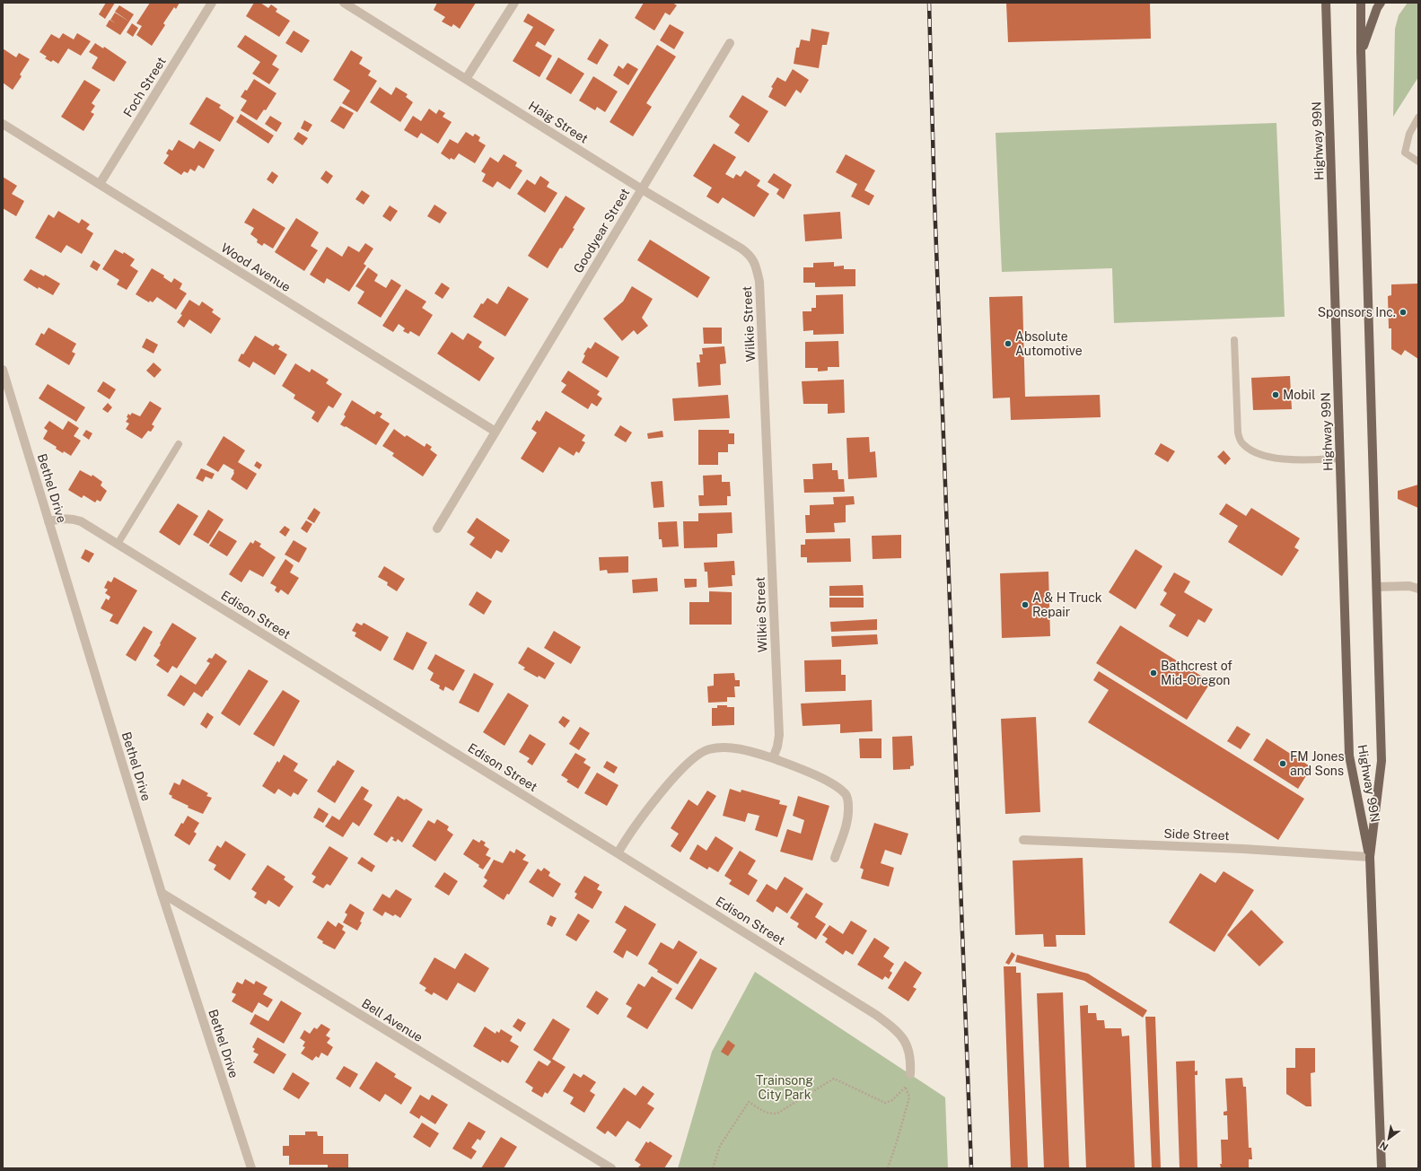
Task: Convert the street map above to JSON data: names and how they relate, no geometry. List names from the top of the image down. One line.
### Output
{"streets":{"main road":["Highway 99N"],"street":["Foch Street","Haig Street","Goodyear Street","Wood Avenue","Wilkie Street","Bethel Drive","Edison Street","Side Street","Bell Avenue"]},"crossings":[["Foch Street","Wood Avenue"],["Haig Street","Goodyear Street"],["Haig Street","Wilkie Street"],["Highway 99N","Side Street"],["Goodyear Street","Wood Avenue"],["Bethel Drive","Edison Street"],["Bethel Drive","Bell Avenue"]],"parks":["Trainsong City Park"],"places":["Sponsors Inc.","Absolute Automotive","Mobil","A & H Truck Repair","Bathcrest of Mid-Oregon","FM Jones and Sons"],"north":"bottom left"}
